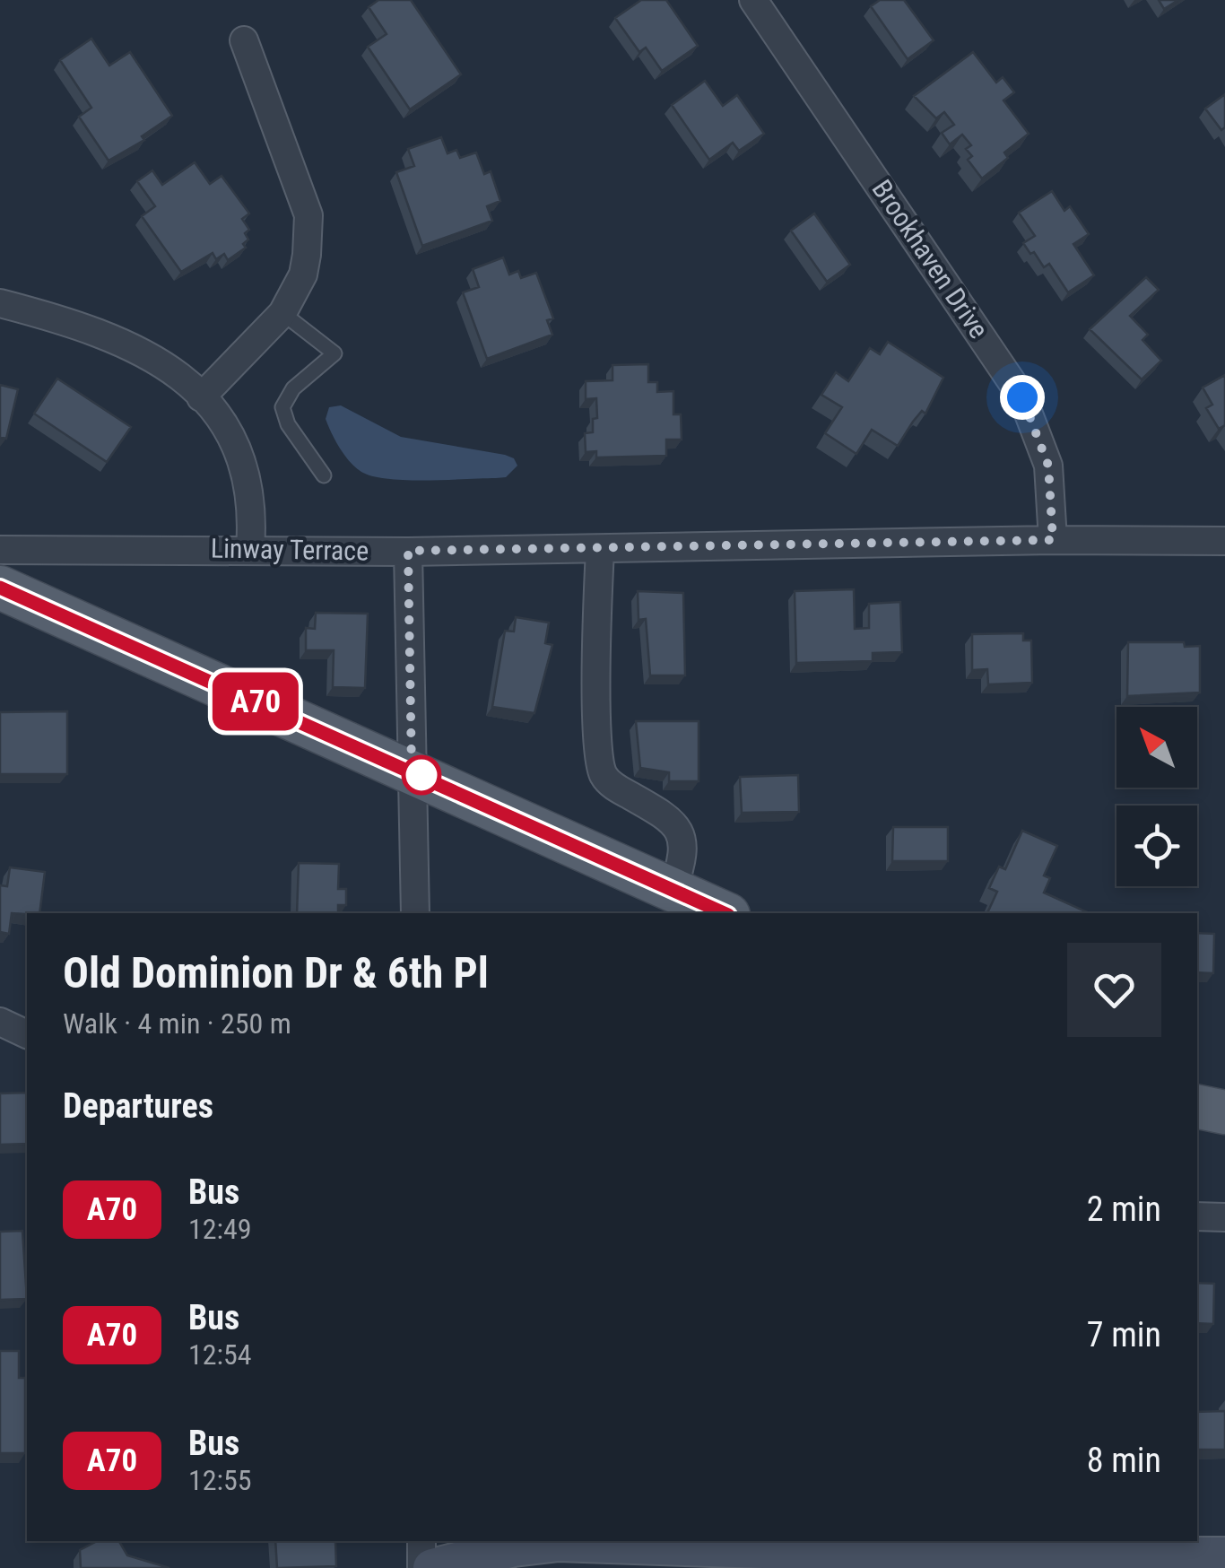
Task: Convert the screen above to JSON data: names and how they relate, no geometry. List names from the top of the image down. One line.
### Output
{"streets":{"street":["Brookhaven Drive","Linway Terrace"]},"crossings":[["Brookhaven Drive","Linway Terrace"]],"lines":["bus line A70"],"north":"top left","page":{"on_map":"A70","heading":[["Old Dominion Dr & 6th Pl","Walk · 4 min · 250 m"],"Departures"],"list":[{"mark":"A70","name":"Bus","note":"12:49","value":"2 min"},{"mark":"A70","name":"Bus","note":"12:54","value":"7 min"},{"mark":"A70","name":"Bus","note":"12:55","value":"8 min"}]}}
